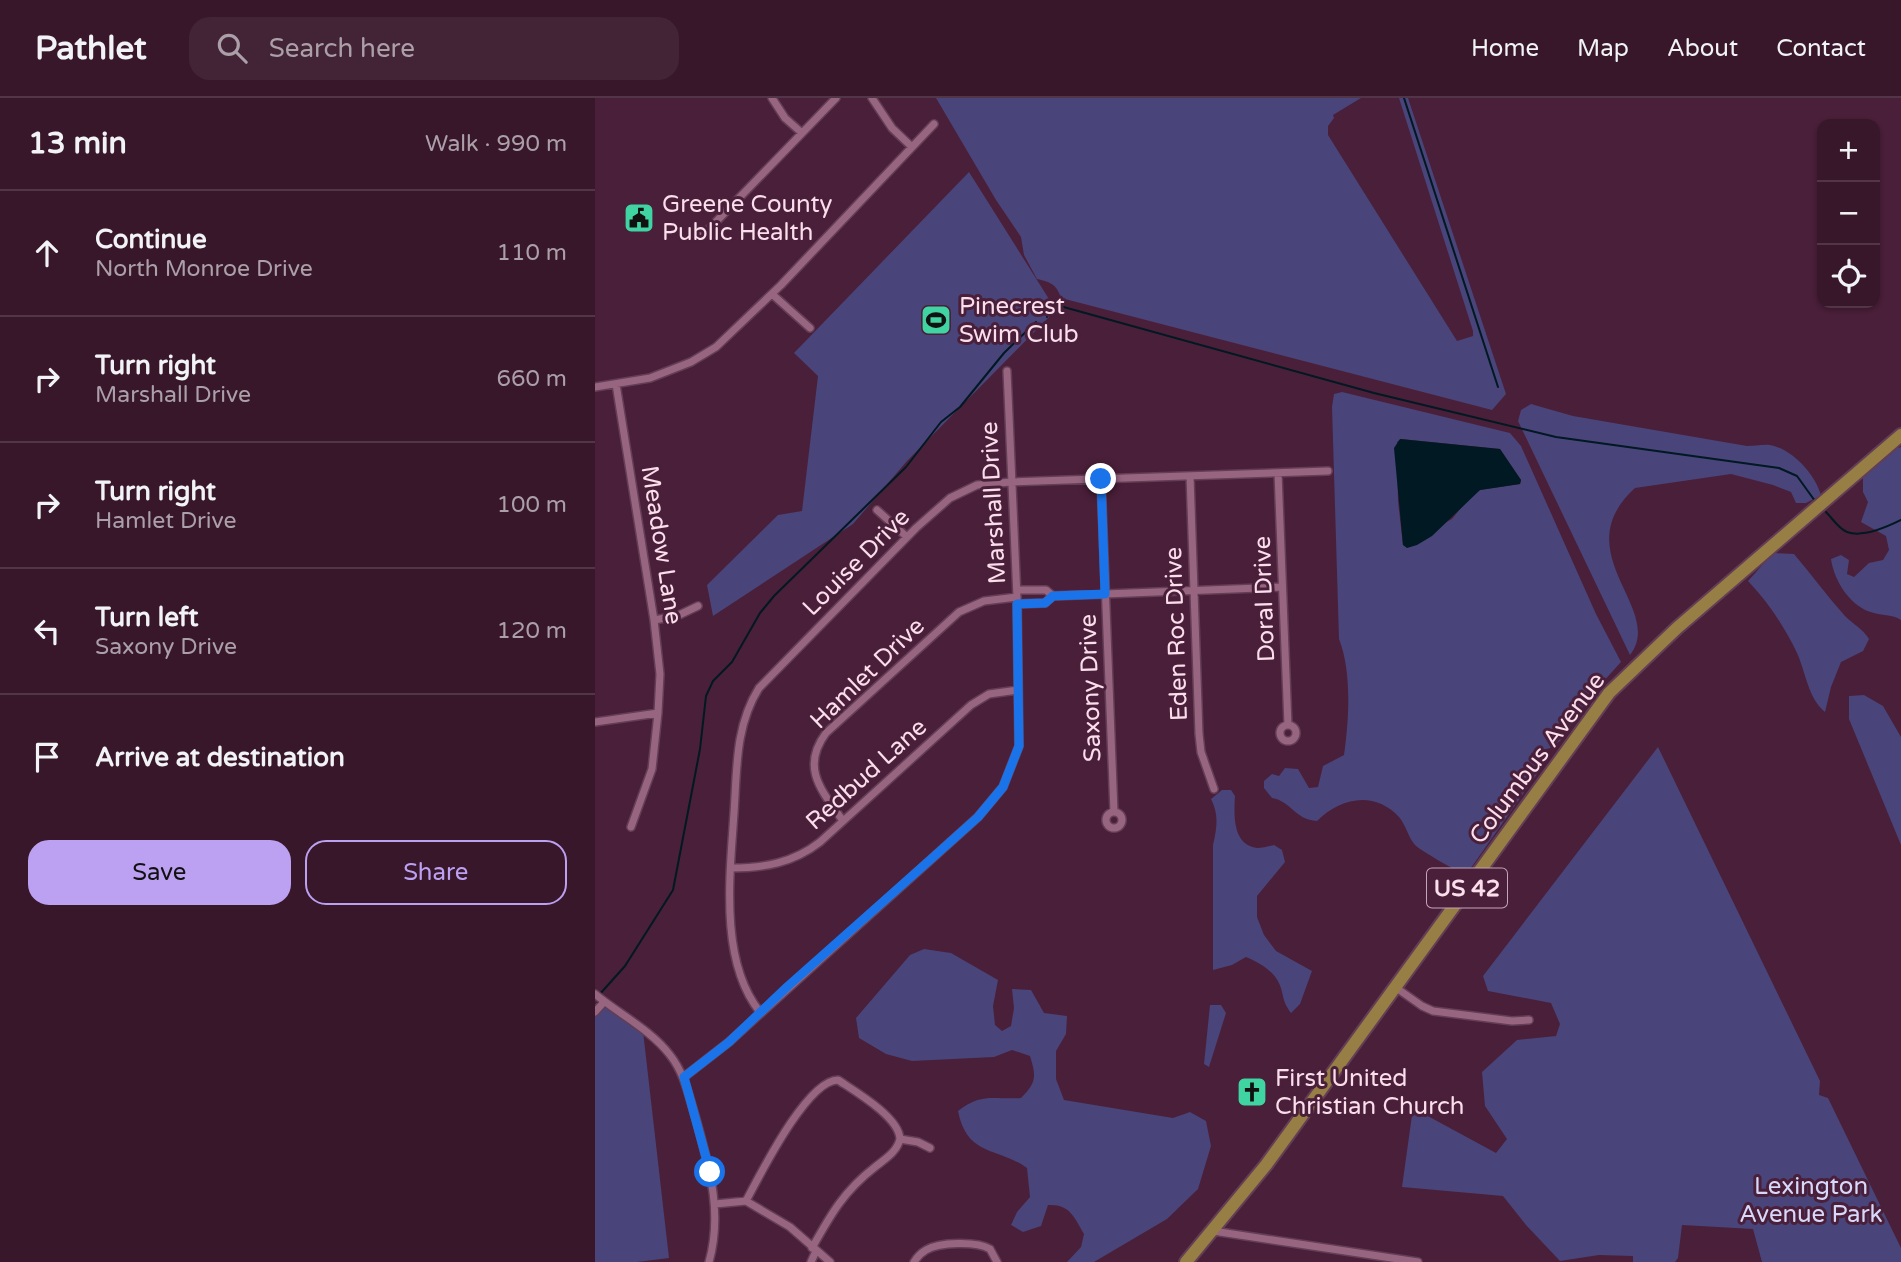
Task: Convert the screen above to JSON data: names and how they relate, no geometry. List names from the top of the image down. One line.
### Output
{"streets":{"main road":["Columbus Avenue","US 42"],"street":["Marshall Drive","Meadow Lane","Louise Drive","Doral Drive","Eden Roc Drive","Hamlet Drive","Saxony Drive","Redbud Lane"]},"crossings":[["Marshall Drive","Louise Drive"],["Marshall Drive","Hamlet Drive"],["Marshall Drive","Redbud Lane"],["Louise Drive","Doral Drive"],["Louise Drive","Eden Roc Drive"],["Louise Drive","Saxony Drive"],["Louise Drive","Redbud Lane"],["Doral Drive","Hamlet Drive"],["Eden Roc Drive","Hamlet Drive"],["Hamlet Drive","Saxony Drive"],["Hamlet Drive","Redbud Lane"],["Columbus Avenue","US 42"]],"parks":["Lexington Avenue Park"],"places":{"public building":["Greene County Public Health"],"sports":["Pinecrest Swim Club"],"church":["First United Christian Church"]},"page":{"header":"Pathlet","search":"Search here","nav":["Home","Map","About","Contact"],"heading":["13 min","Walk · 990 m"],"map_buttons":["+","−"],"list":[["Continue","North Monroe Drive","110 m"],["Turn right","Marshall Drive","660 m"],["Turn right","Hamlet Drive","100 m"],["Turn left","Saxony Drive","120 m"],"Arrive at destination"],"buttons":["Save","Share"]}}
